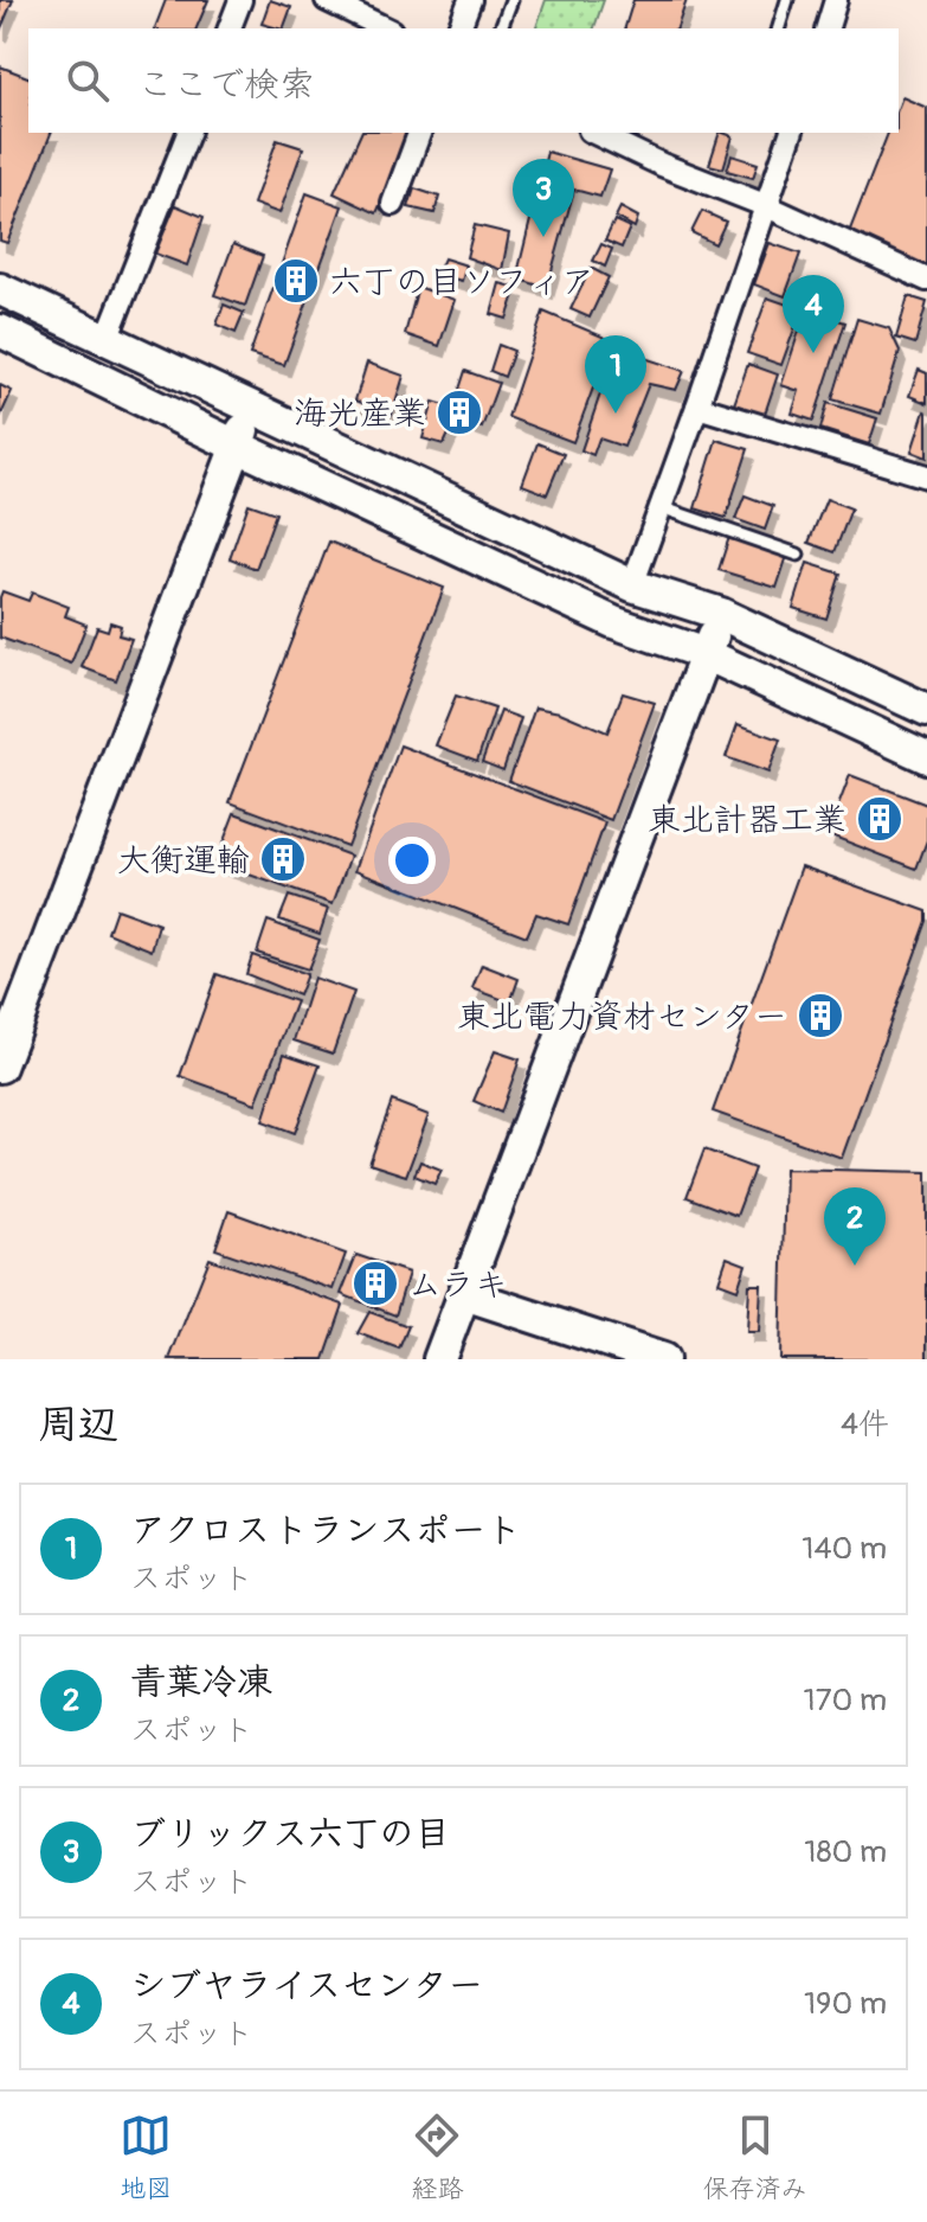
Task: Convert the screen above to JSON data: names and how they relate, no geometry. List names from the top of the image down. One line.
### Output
{"places":{"building":["六丁の目ソフィア","海光産業","東北計器工業","大衡運輸","東北電力資材センター","ムラキ"]},"page":{"search":"ここで検索","pins":["3","4","1","2"],"heading":["周辺","4件"],"list":[{"mark":"1","name":"アクロストランスポート","note":"スポット","value":"140 m"},{"mark":"2","name":"青葉冷凍","note":"スポット","value":"170 m"},{"mark":"3","name":"ブリックス六丁の目","note":"スポット","value":"180 m"},{"mark":"4","name":"シブヤライスセンター","note":"スポット","value":"190 m"}],"nav":["地図","経路","保存済み"]}}
